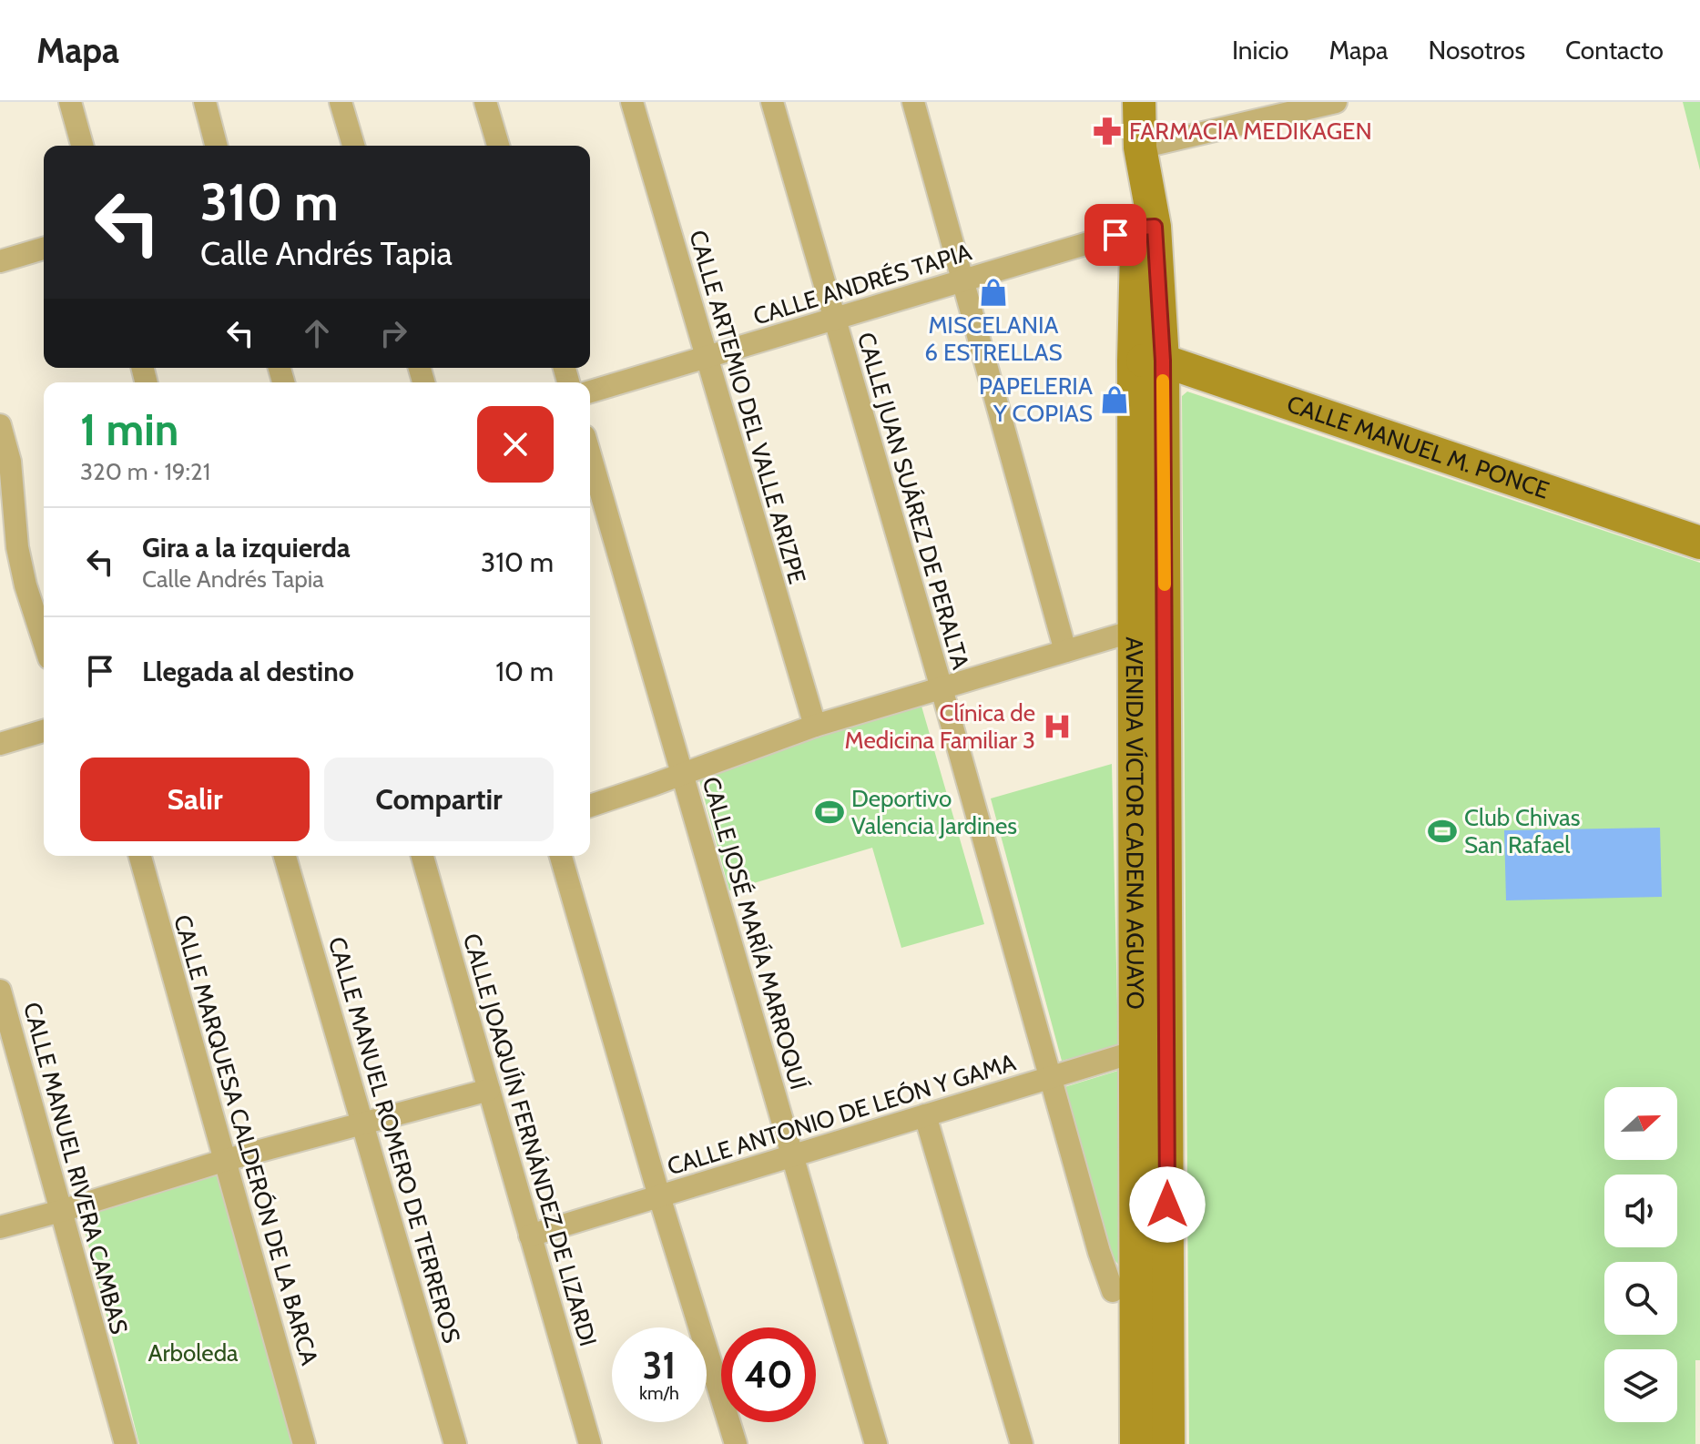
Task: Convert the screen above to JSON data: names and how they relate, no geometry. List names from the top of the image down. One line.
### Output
{"streets":{"street":["CALLE ANDRÉS TAPIA","CALLE ARTEMIO DEL VALLE ARIZPE","CALLE MANUEL M. PONCE","CALLE JUAN SUÁREZ DE PERALTA","AVENIDA VÍCTOR CADENA AGUAYO","CALLE JOSÉ MARÍA MARROQUÍ","CALLE ANTONIO DE LEÓN Y GAMA","CALLE MARQUESA CALDERÓN DE LA BARCA","CALLE MANUEL ROMERO DE TERREROS","CALLE JOAQUÍN FERNÁNDEZ DE LIZARDI","CALLE MANUEL RIVERA CAMBAS"]},"crossings":[["CALLE ANDRÉS TAPIA","CALLE ARTEMIO DEL VALLE ARIZPE"],["CALLE ANDRÉS TAPIA","CALLE JUAN SUÁREZ DE PERALTA"],["CALLE ANDRÉS TAPIA","AVENIDA VÍCTOR CADENA AGUAYO"],["CALLE MANUEL M. PONCE","AVENIDA VÍCTOR CADENA AGUAYO"],["CALLE JUAN SUÁREZ DE PERALTA","CALLE ANTONIO DE LEÓN Y GAMA"],["AVENIDA VÍCTOR CADENA AGUAYO","CALLE ANTONIO DE LEÓN Y GAMA"],["CALLE JOSÉ MARÍA MARROQUÍ","CALLE ANTONIO DE LEÓN Y GAMA"],["CALLE ANTONIO DE LEÓN Y GAMA","CALLE JOAQUÍN FERNÁNDEZ DE LIZARDI"]],"parks":["Arboleda"],"places":{"pharmacy":["FARMACIA MEDIKAGEN"],"shop":["MISCELANIA 6 ESTRELLAS","PAPELERIA Y COPIAS"],"hospital":["Clínica de Medicina Familiar 3"],"sports":["Deportivo Valencia Jardines","Club Chivas San Rafael"]},"north":"right","page":{"header":"Mapa","nav":["Inicio","Mapa","Nosotros","Contacto"],"turn":["310 m","Calle Andrés Tapia"],"heading":["1 min","320 m · 19:21"],"list":[{"name":"Gira a la izquierda","note":"Calle Andrés Tapia","value":"310 m"},{"name":"Llegada al destino","value":"10 m"}],"buttons":["Salir","Compartir"],"speed":"31 km/h","limit":"40"}}
